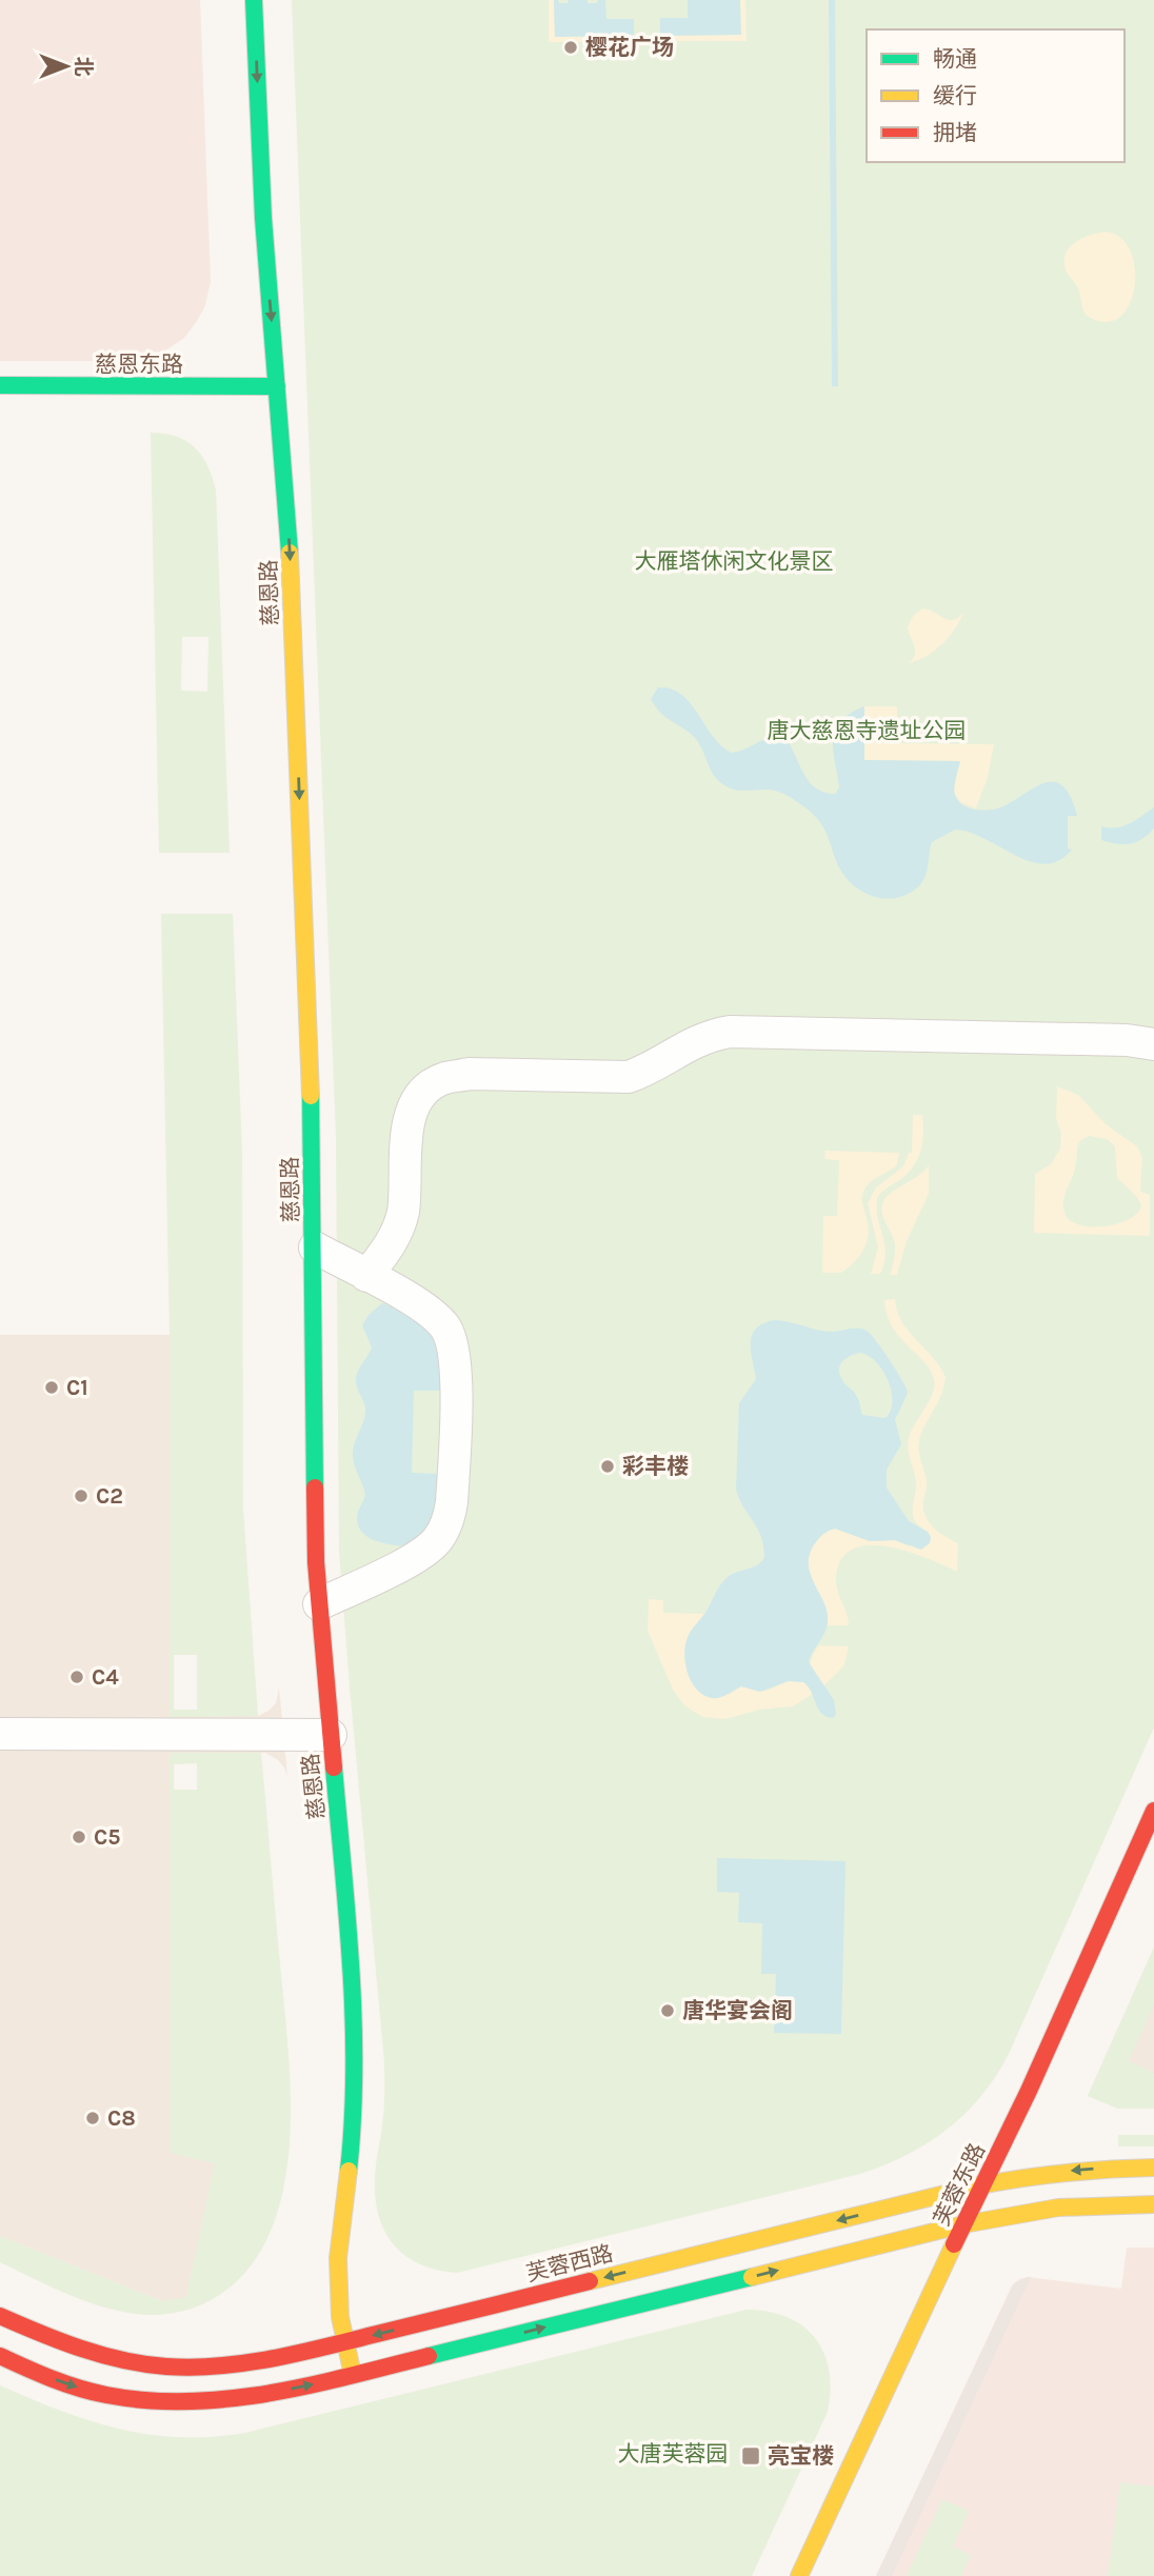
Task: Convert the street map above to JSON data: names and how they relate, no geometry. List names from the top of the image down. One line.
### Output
{"streets":{"main road":["慈恩东路","慈恩路","芙蓉东路","芙蓉西路"]},"crossings":[["慈恩东路","慈恩路"],["慈恩路","芙蓉西路"],["芙蓉东路","芙蓉西路"]],"one_way":["慈恩路"],"parks":["大雁塔休闲文化景区","唐大慈恩寺遗址公园","大唐芙蓉园"],"places":{"other":["樱花广场","C1","彩丰楼","C2","C4","C5","唐华宴会阁","C8"],"transit":["亮宝楼"]},"legend":["畅通","缓行","拥堵"],"north":"right"}
